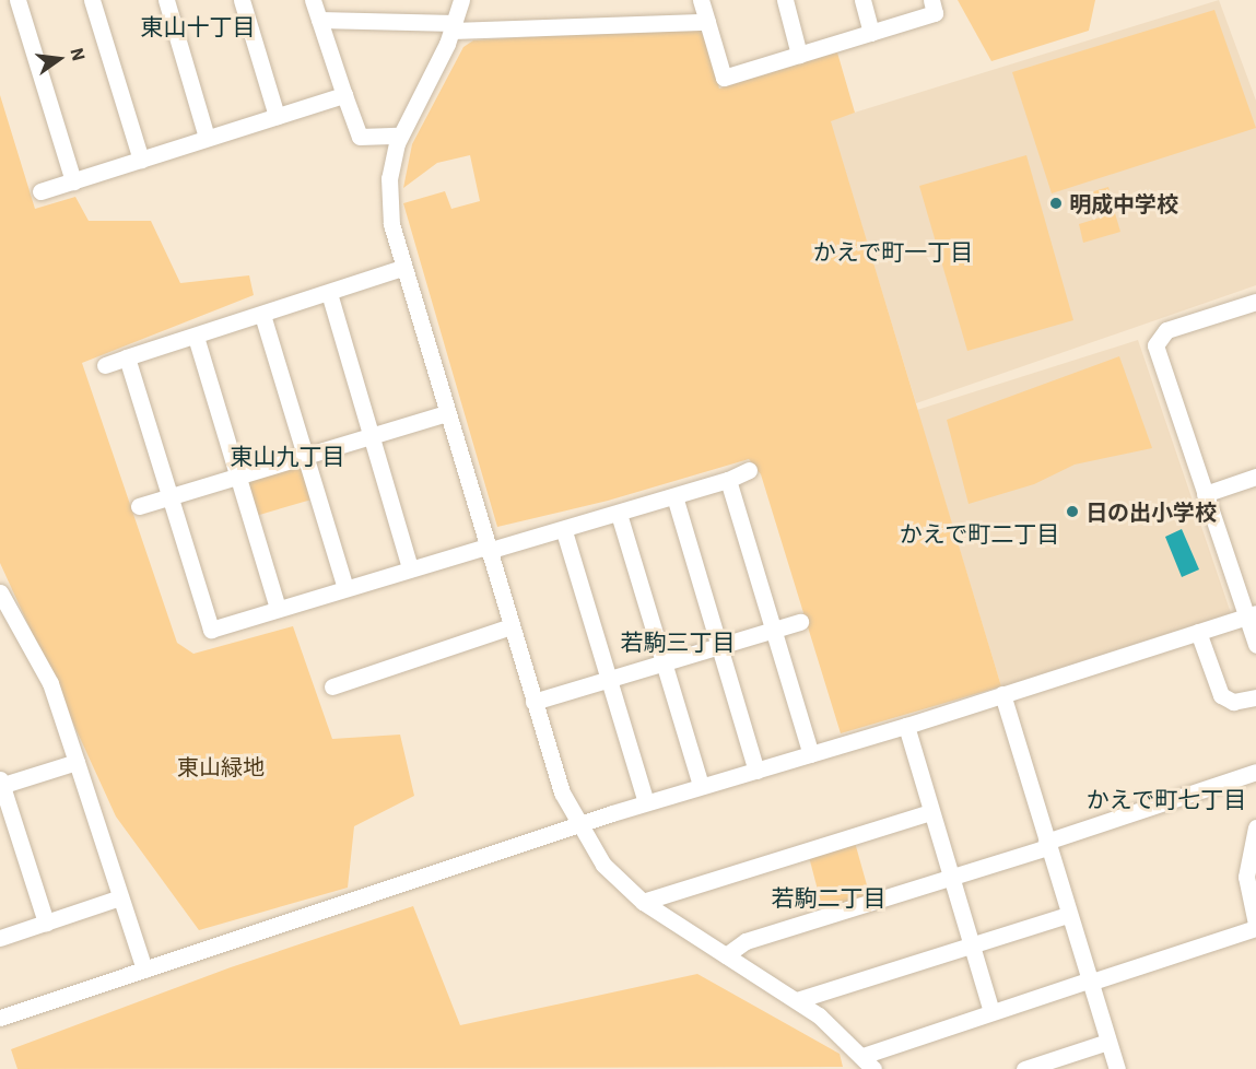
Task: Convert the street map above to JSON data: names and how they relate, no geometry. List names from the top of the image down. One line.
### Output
{"districts":["東山十丁目","かえで町一丁目","東山九丁目","かえで町二丁目","若駒三丁目","かえで町七丁目","若駒二丁目"],"parks":["東山緑地"],"places":["明成中学校","日の出小学校"],"north":"right"}
